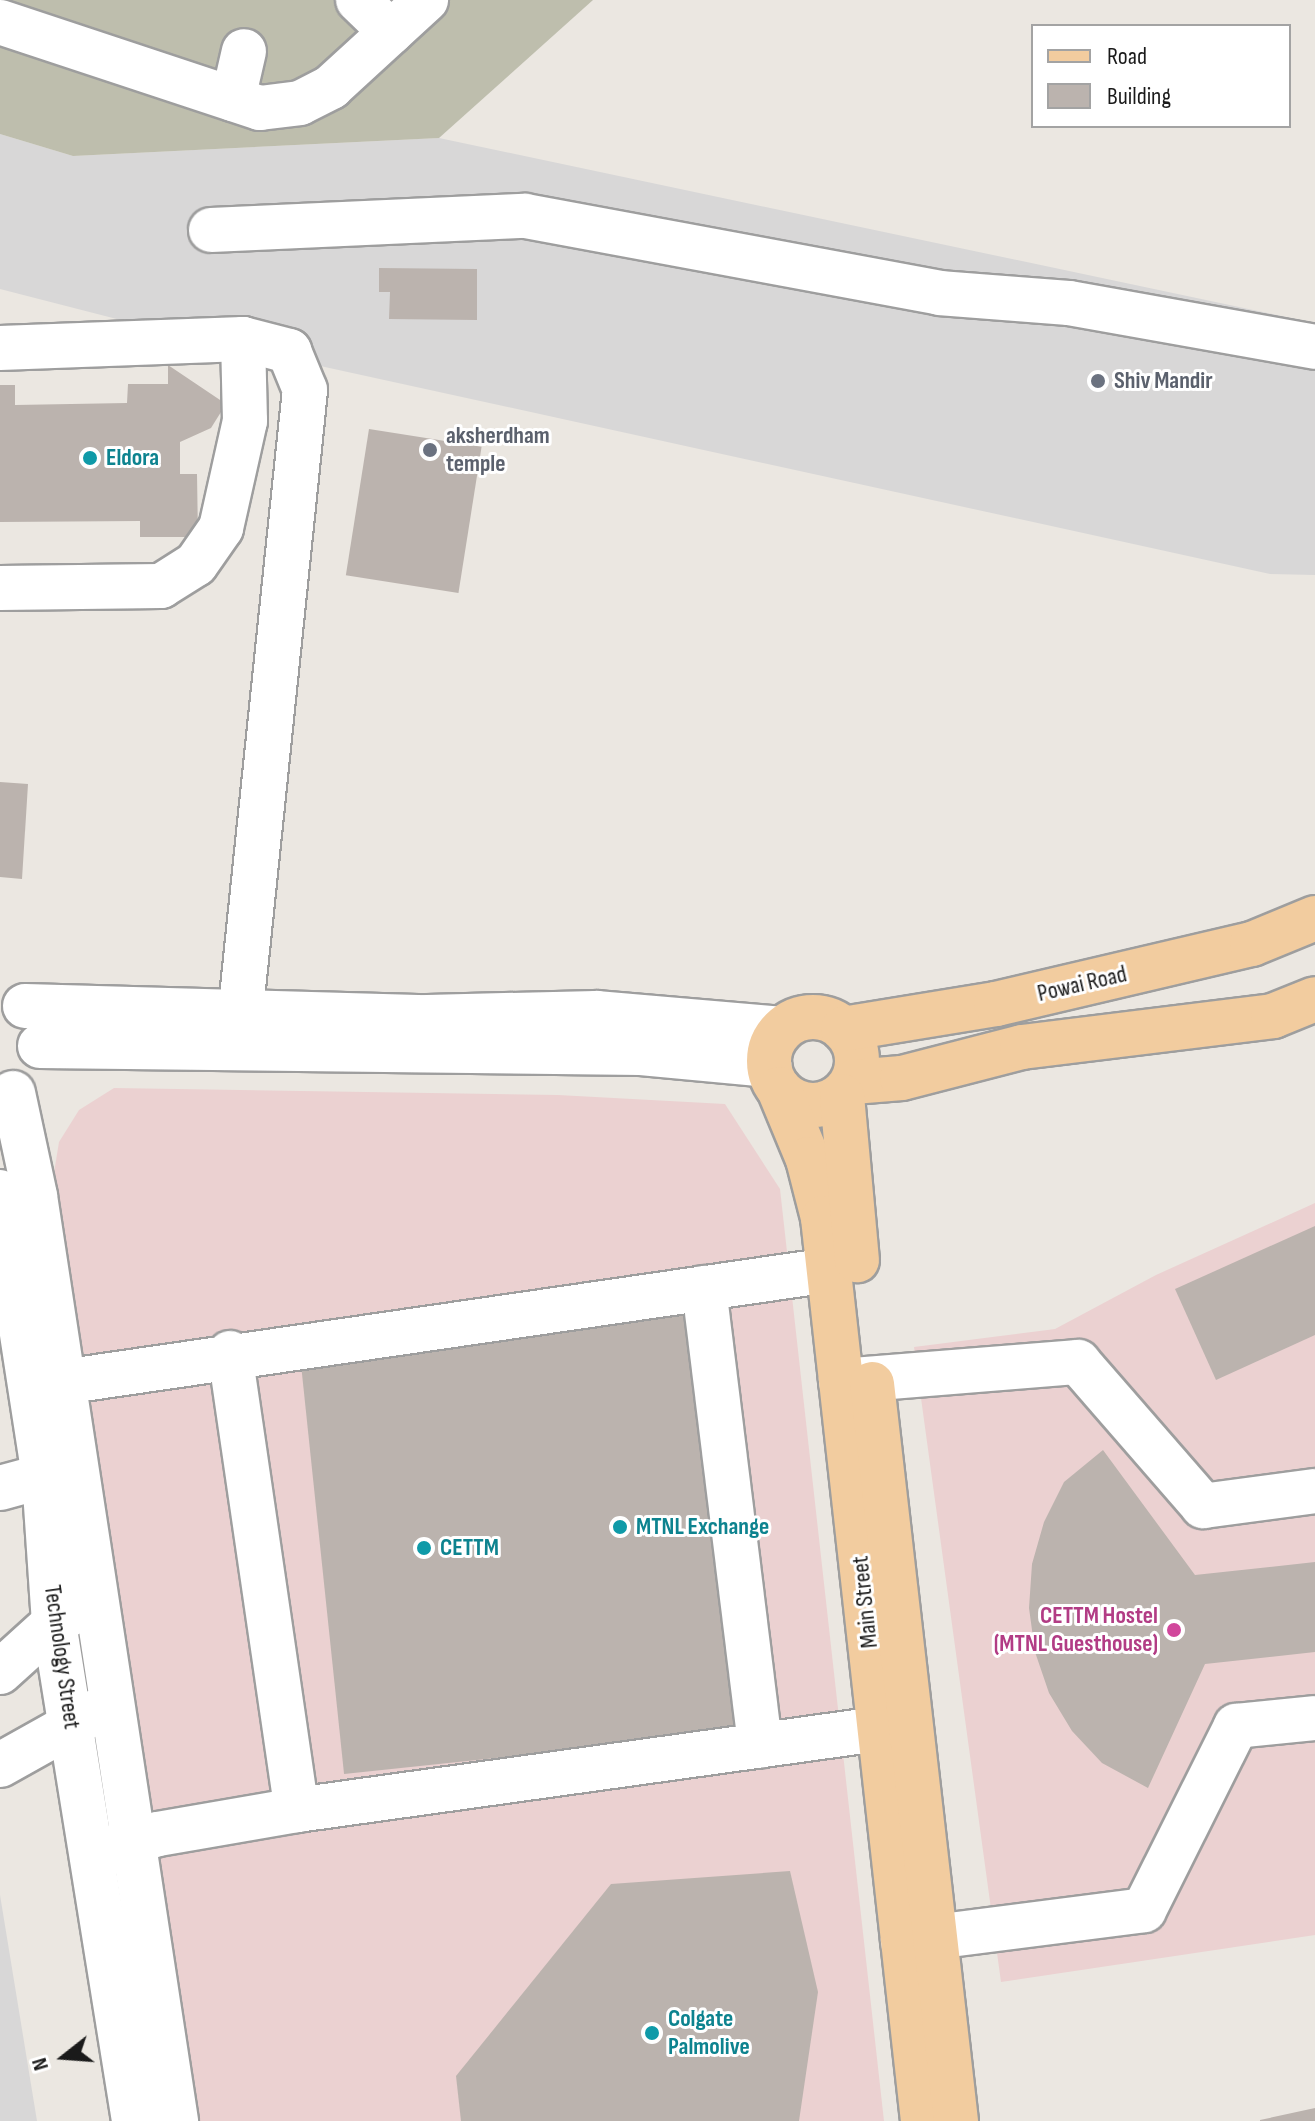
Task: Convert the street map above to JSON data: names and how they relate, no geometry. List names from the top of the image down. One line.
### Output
{"streets":{"main road":["Powai Road","Main Street"],"street":["Technology Street"]},"crossings":[["Powai Road","Main Street"]],"places":["Shiv Mandir","aksherdham temple","Eldora","MTNL Exchange","CETTM","CETTM Hostel (MTNL Guesthouse)","Colgate Palmolive"],"legend":["Road","Building"],"north":"left"}
